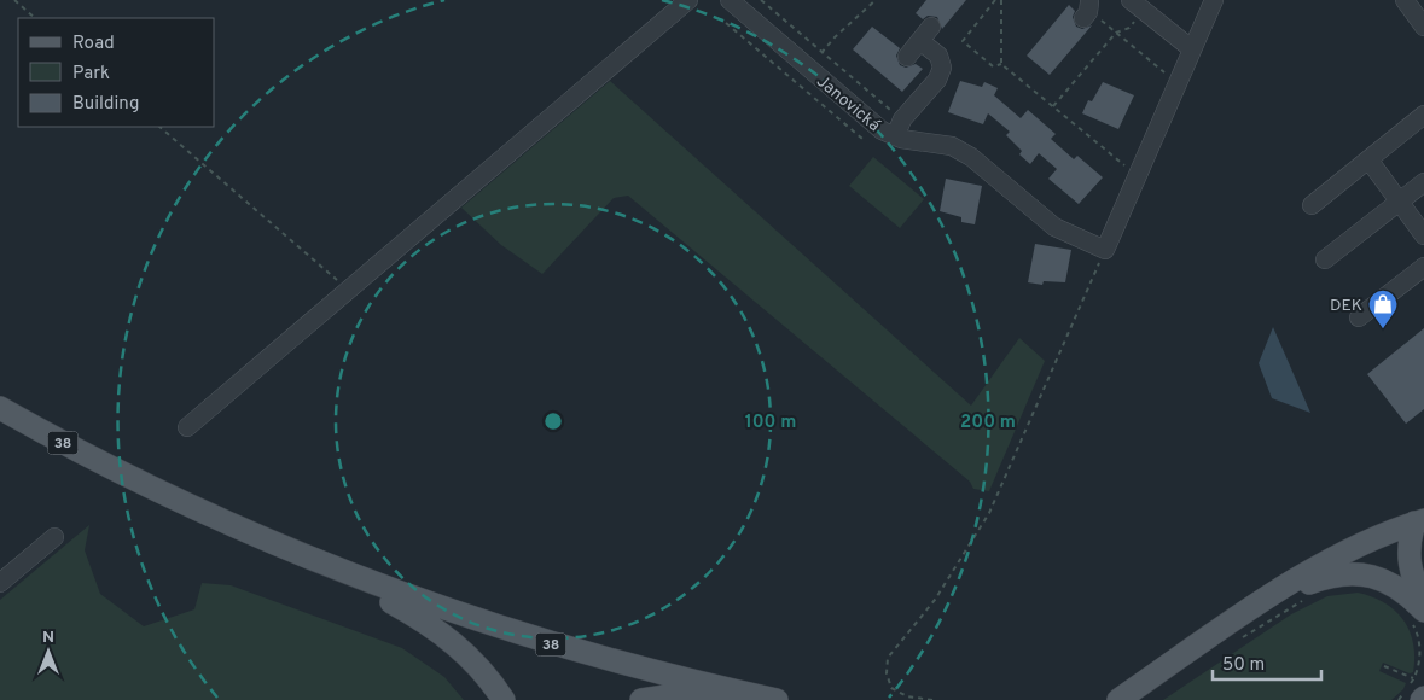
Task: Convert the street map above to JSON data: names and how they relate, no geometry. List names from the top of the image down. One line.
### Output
{"streets":{"main road":["38"],"street":["Janovická"]},"places":{"shop":["DEK"]},"legend":["Road","Park","Building"],"scale_bar":"50 m","north":"top","rings":["100 m","200 m"]}
